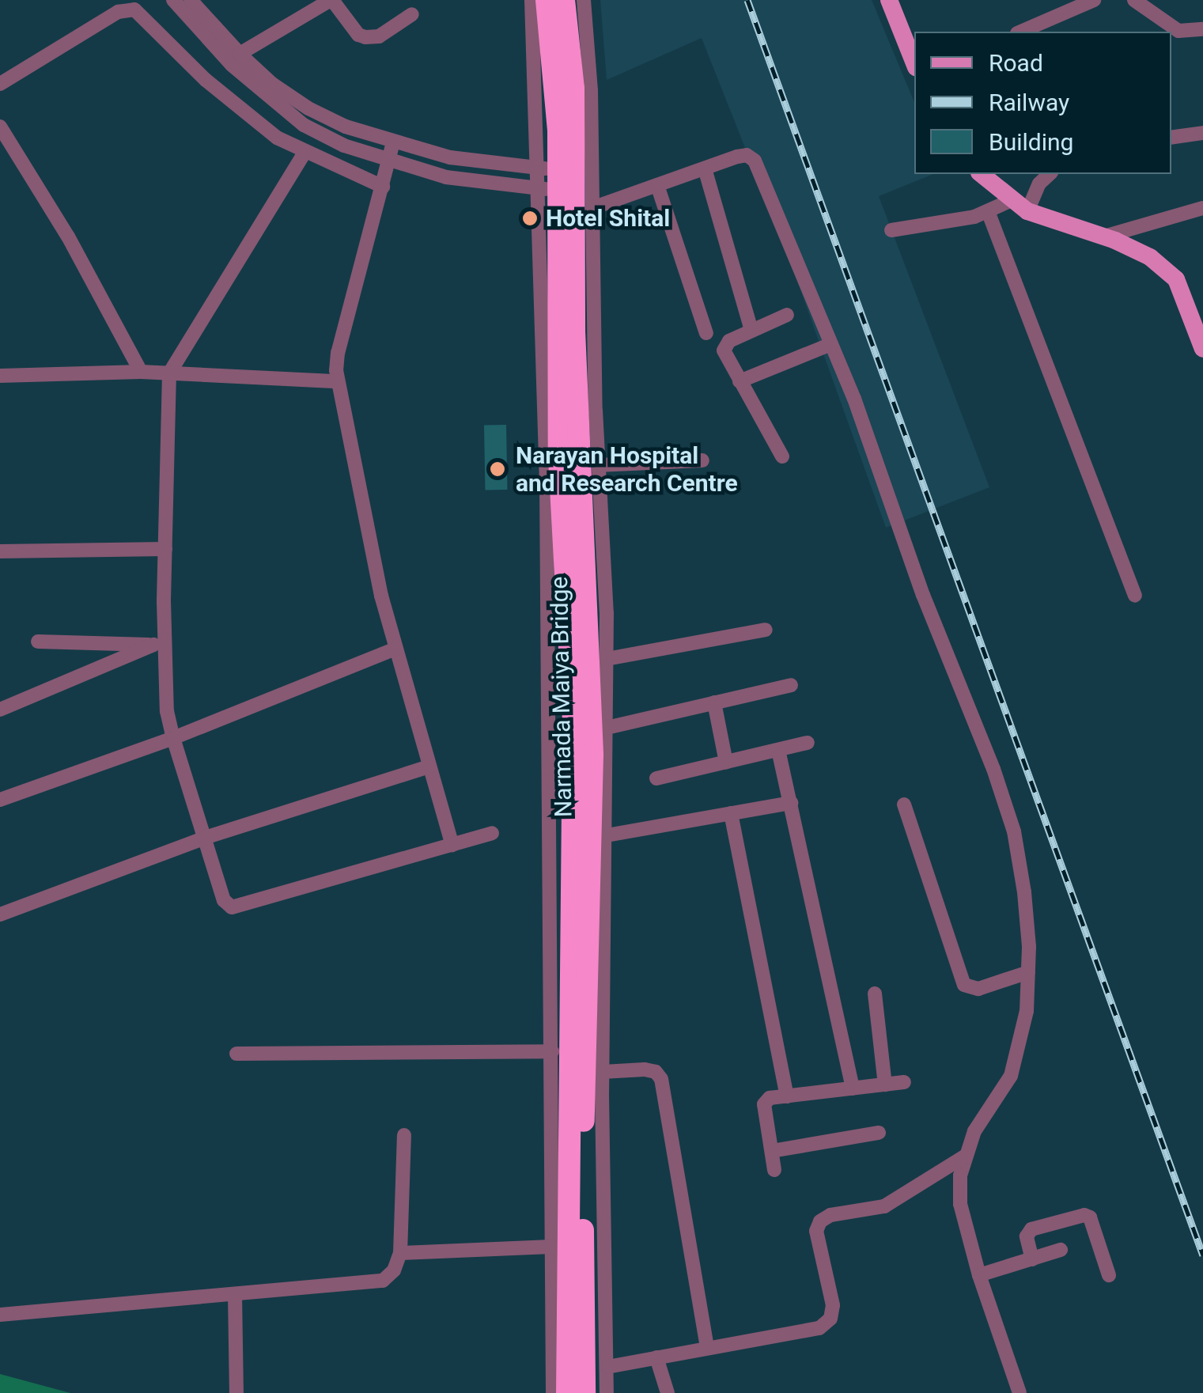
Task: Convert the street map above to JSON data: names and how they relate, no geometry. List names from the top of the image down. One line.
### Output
{"streets":{"highway":["Narmada Maiya Bridge"]},"places":["Hotel Shital","Narayan Hospital and Research Centre"],"legend":["Road","Railway","Building"]}
